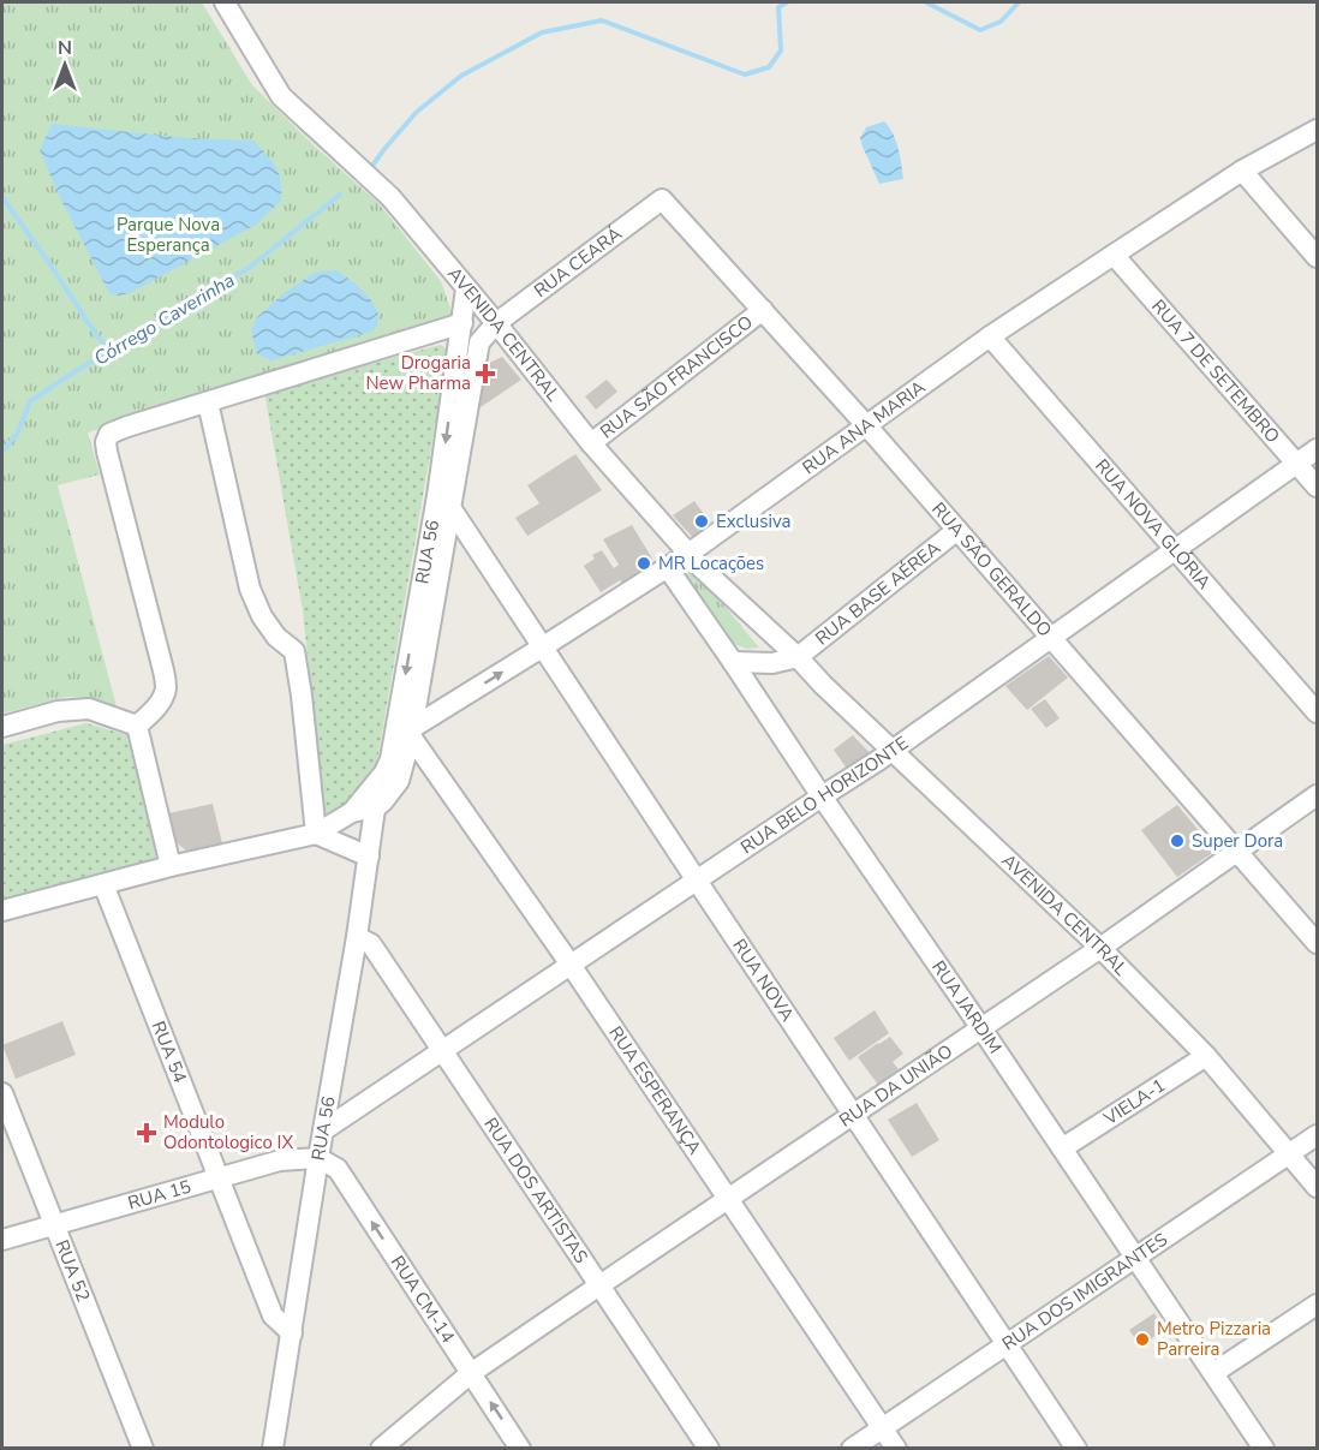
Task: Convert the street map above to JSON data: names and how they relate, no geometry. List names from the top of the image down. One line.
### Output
{"streets":{"street":["RUA CEARÁ","AVENIDA CENTRAL","RUA 7 DE SETEMBRO","RUA SÃO FRANCISCO","RUA ANA MARIA","RUA NOVA GLÓRIA","RUA 56","RUA SÃO GERALDO","RUA BASE AÉREA","RUA BELO HORIZONTE","RUA NOVA","RUA JARDIM","RUA 54","RUA DA UNIÃO","RUA ESPERANÇA","VIELA-1","RUA DOS ARTISTAS","RUA 15","RUA 52","RUA DOS IMIGRANTES","RUA CM-14"]},"crossings":[["RUA CEARÁ","AVENIDA CENTRAL"],["RUA CEARÁ","RUA 56"],["RUA CEARÁ","RUA SÃO GERALDO"],["AVENIDA CENTRAL","RUA SÃO FRANCISCO"],["AVENIDA CENTRAL","RUA ANA MARIA"],["AVENIDA CENTRAL","RUA 56"],["AVENIDA CENTRAL","RUA BASE AÉREA"],["AVENIDA CENTRAL","RUA BELO HORIZONTE"],["AVENIDA CENTRAL","RUA DA UNIÃO"],["AVENIDA CENTRAL","VIELA-1"],["AVENIDA CENTRAL","RUA DOS IMIGRANTES"],["RUA 7 DE SETEMBRO","RUA ANA MARIA"],["RUA 7 DE SETEMBRO","RUA BELO HORIZONTE"],["RUA SÃO FRANCISCO","RUA SÃO GERALDO"],["RUA ANA MARIA","RUA NOVA GLÓRIA"],["RUA ANA MARIA","RUA 56"],["RUA ANA MARIA","RUA SÃO GERALDO"],["RUA ANA MARIA","RUA NOVA"],["RUA ANA MARIA","RUA JARDIM"],["RUA ANA MARIA","RUA ESPERANÇA"],["RUA NOVA GLÓRIA","RUA BELO HORIZONTE"],["RUA 56","RUA BELO HORIZONTE"],["RUA 56","RUA NOVA"],["RUA 56","RUA 54"],["RUA 56","RUA ESPERANÇA"],["RUA 56","RUA DOS ARTISTAS"],["RUA 56","RUA 15"],["RUA 56","RUA CM-14"],["RUA SÃO GERALDO","RUA BASE AÉREA"],["RUA SÃO GERALDO","RUA BELO HORIZONTE"],["RUA SÃO GERALDO","RUA DA UNIÃO"],["RUA BELO HORIZONTE","RUA NOVA"],["RUA BELO HORIZONTE","RUA JARDIM"],["RUA BELO HORIZONTE","RUA ESPERANÇA"],["RUA BELO HORIZONTE","RUA DOS ARTISTAS"],["RUA NOVA","RUA DA UNIÃO"],["RUA NOVA","RUA DOS IMIGRANTES"],["RUA JARDIM","RUA DA UNIÃO"],["RUA JARDIM","VIELA-1"],["RUA JARDIM","RUA DOS IMIGRANTES"],["RUA 54","RUA 15"],["RUA DA UNIÃO","RUA ESPERANÇA"],["RUA DA UNIÃO","RUA DOS ARTISTAS"],["RUA DA UNIÃO","RUA CM-14"],["RUA ESPERANÇA","RUA DOS IMIGRANTES"],["RUA 15","RUA 52"],["RUA 15","RUA CM-14"]],"one_way":["RUA CM-14"],"water":["Córrego Caverinha"],"parks":["Parque Nova Esperança"],"places":{"health":["Drogaria New Pharma","Modulo Odontologico IX"],"other":["Exclusiva","MR Locações","Super Dora","Metro Pizzaria Parreira"]},"north":"top"}
